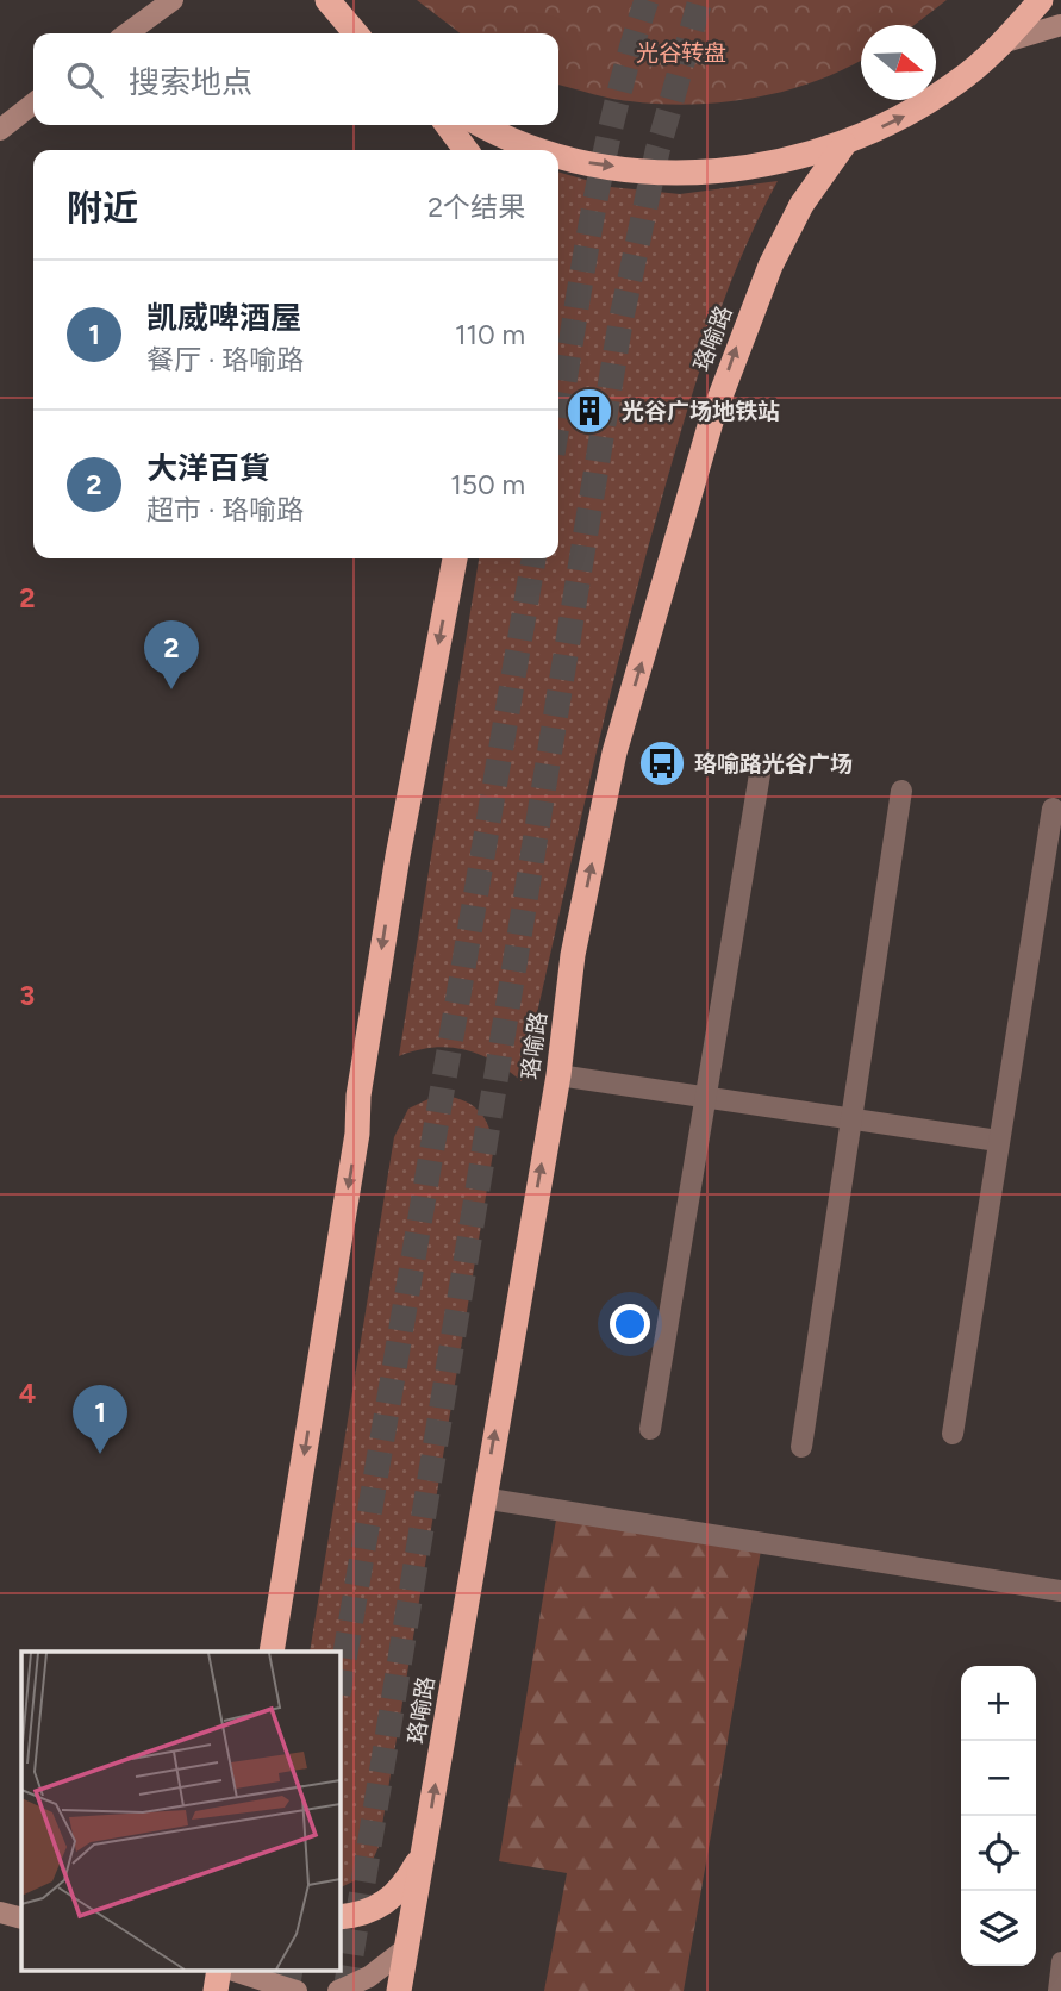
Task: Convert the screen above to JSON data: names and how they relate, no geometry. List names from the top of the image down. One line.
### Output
{"streets":{"highway":["珞喻路"]},"parks":["光谷转盘"],"places":{"building":["光谷广场地铁站"],"bus stop":["珞喻路光谷广场"]},"north":"right","page":{"search":"搜索地点","heading":["附近","2个结果"],"list":[{"mark":"1","name":"凯威啤酒屋","note":"餐厅 · 珞喻路","value":"110 m"},{"mark":"2","name":"大洋百貨","note":"超市 · 珞喻路","value":"150 m"}],"pins":["2","1"],"map_buttons":["+","−"]},"grid":{"rows":["2","3","4"]}}
